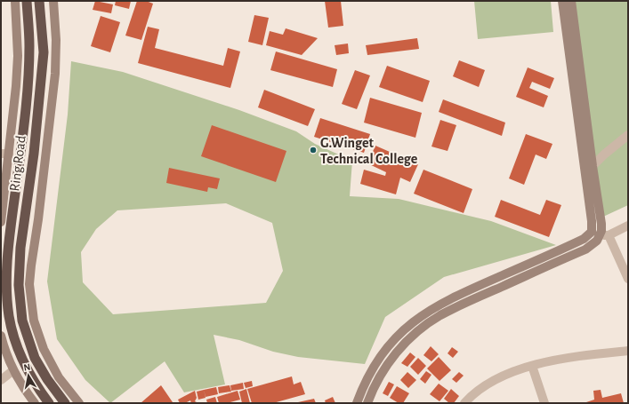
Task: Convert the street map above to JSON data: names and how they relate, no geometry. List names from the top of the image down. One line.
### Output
{"streets":{"highway":["Ring Road"]},"places":["G.Winget Technical College"],"north":"top"}
